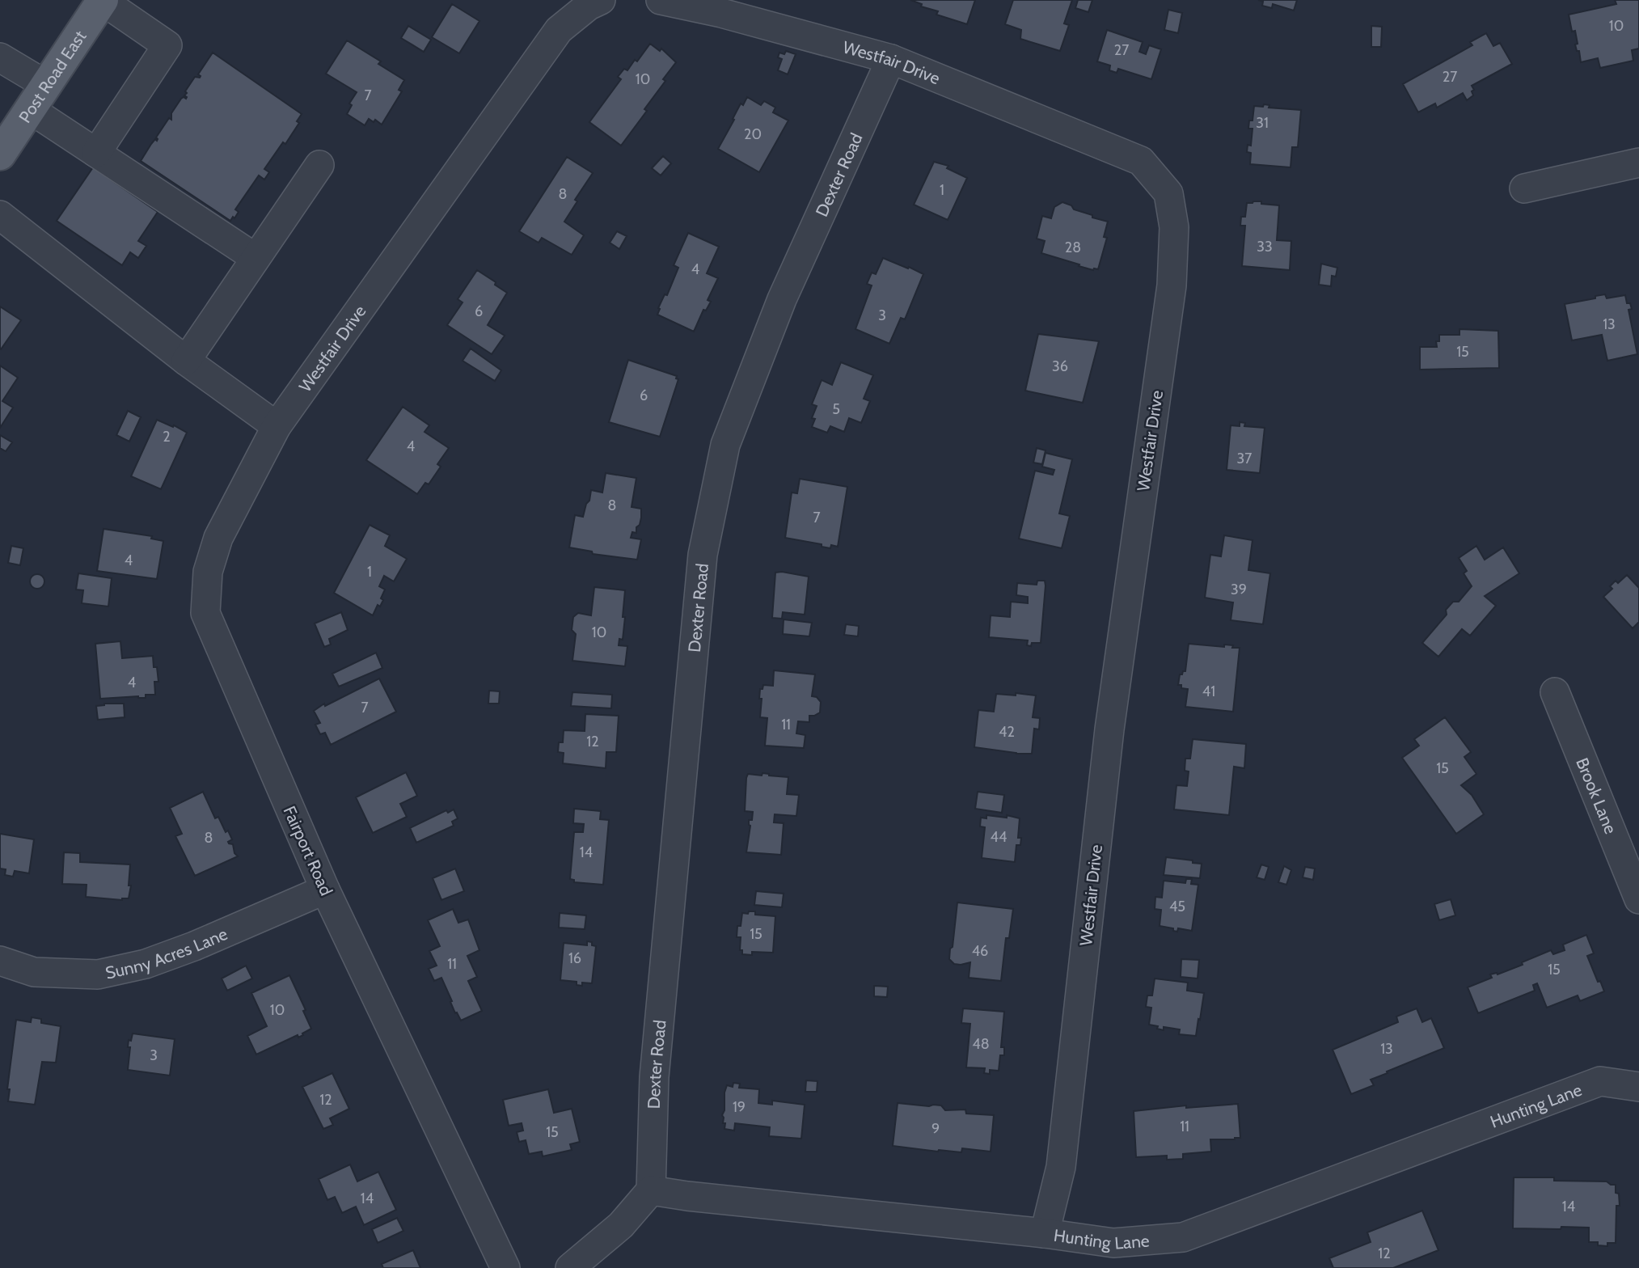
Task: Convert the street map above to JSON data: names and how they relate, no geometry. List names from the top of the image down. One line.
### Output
{"streets":{"main road":["Post Road East"],"street":["Westfair Drive","Dexter Road","Brook Lane","Fairport Road","Sunny Acres Lane","Hunting Lane"]},"crossings":[["Westfair Drive","Dexter Road"],["Westfair Drive","Fairport Road"],["Westfair Drive","Hunting Lane"],["Dexter Road","Hunting Lane"],["Fairport Road","Sunny Acres Lane"]],"house_numbers":["10","27","27","10","7","31","20","1","8","33","28","4","6","3","13","15","36","6","5","2","4","37","8","7","4","1","39","10","4","41","7","11","42","12","15","44","8","14","45","15","46","16","11","15","10","48","13","3","12","19","11","9","15","14","14","12"]}
